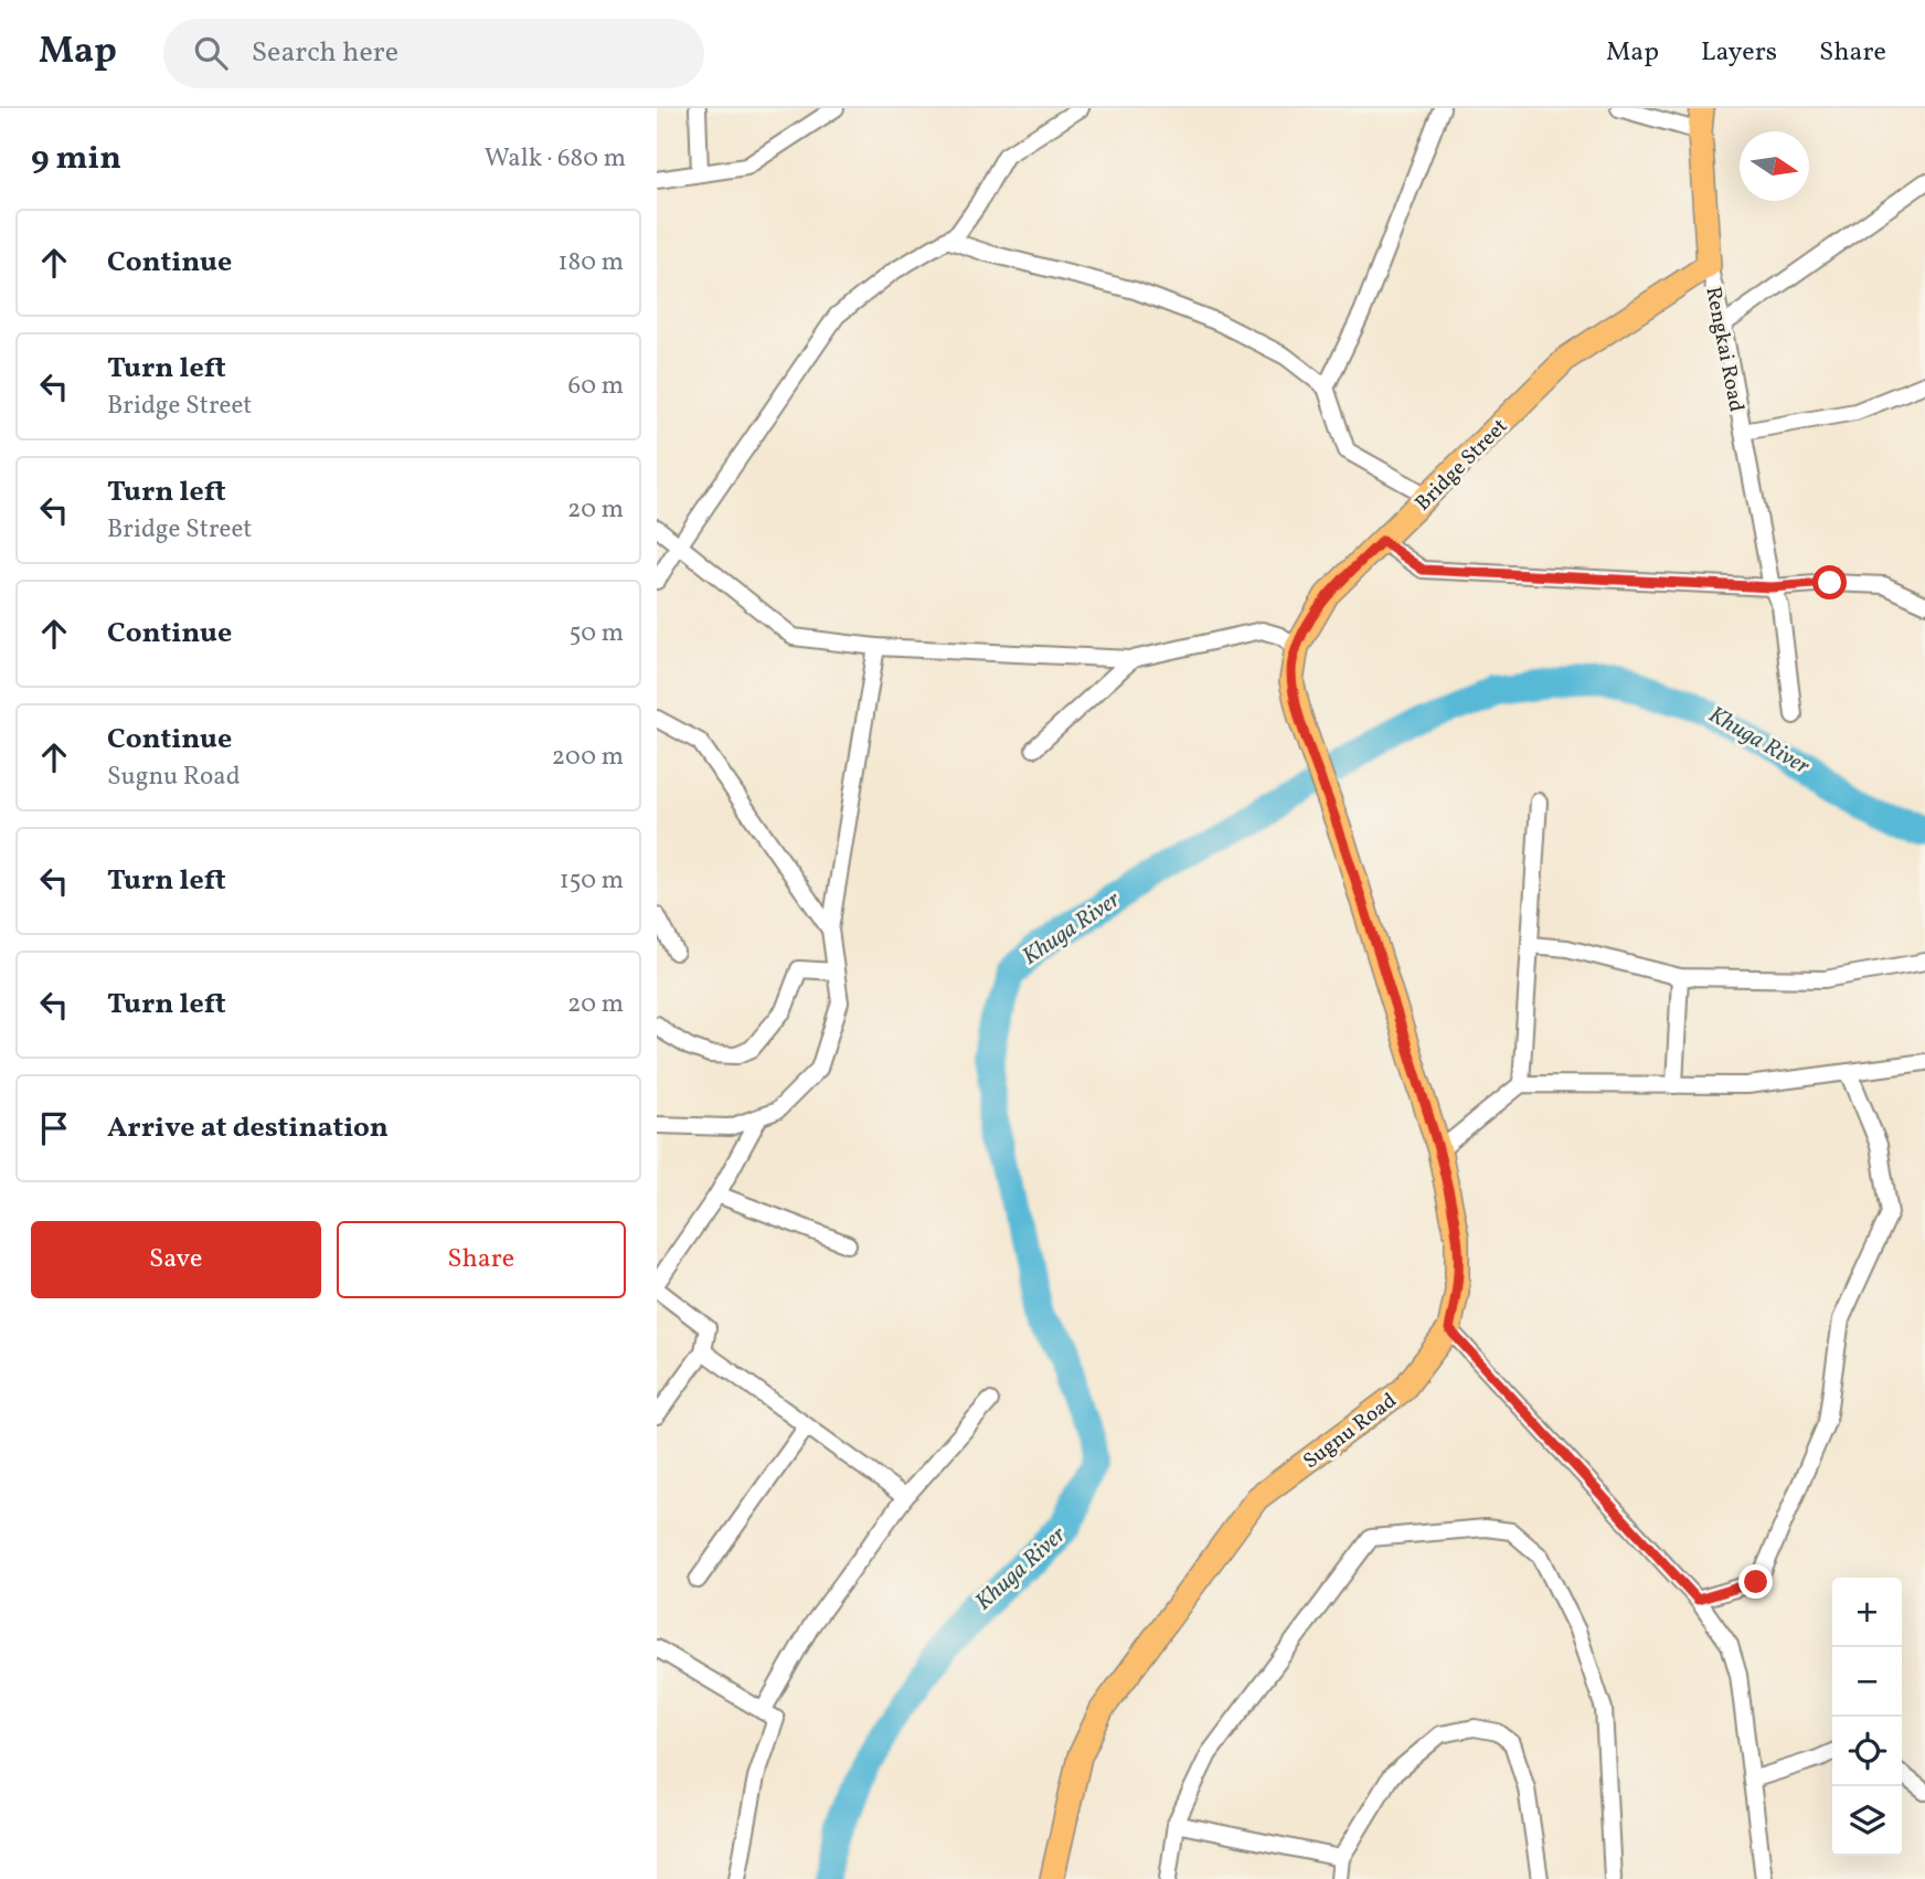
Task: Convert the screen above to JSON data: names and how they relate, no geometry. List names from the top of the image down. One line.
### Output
{"streets":{"main road":["Rengkai Road","Bridge Street","Sugnu Road"]},"crossings":[["Rengkai Road","Bridge Street"],["Bridge Street","Sugnu Road"]],"water":["Khuga River"],"north":"right","page":{"header":"Map","search":"Search here","nav":["Map","Layers","Share"],"heading":["9 min","Walk · 680 m"],"list":[["Continue","180 m"],["Turn left","Bridge Street","60 m"],["Turn left","Bridge Street","20 m"],["Continue","50 m"],["Continue","Sugnu Road","200 m"],["Turn left","150 m"],["Turn left","20 m"],"Arrive at destination"],"buttons":["Save","Share"],"map_buttons":["+","−"]}}
